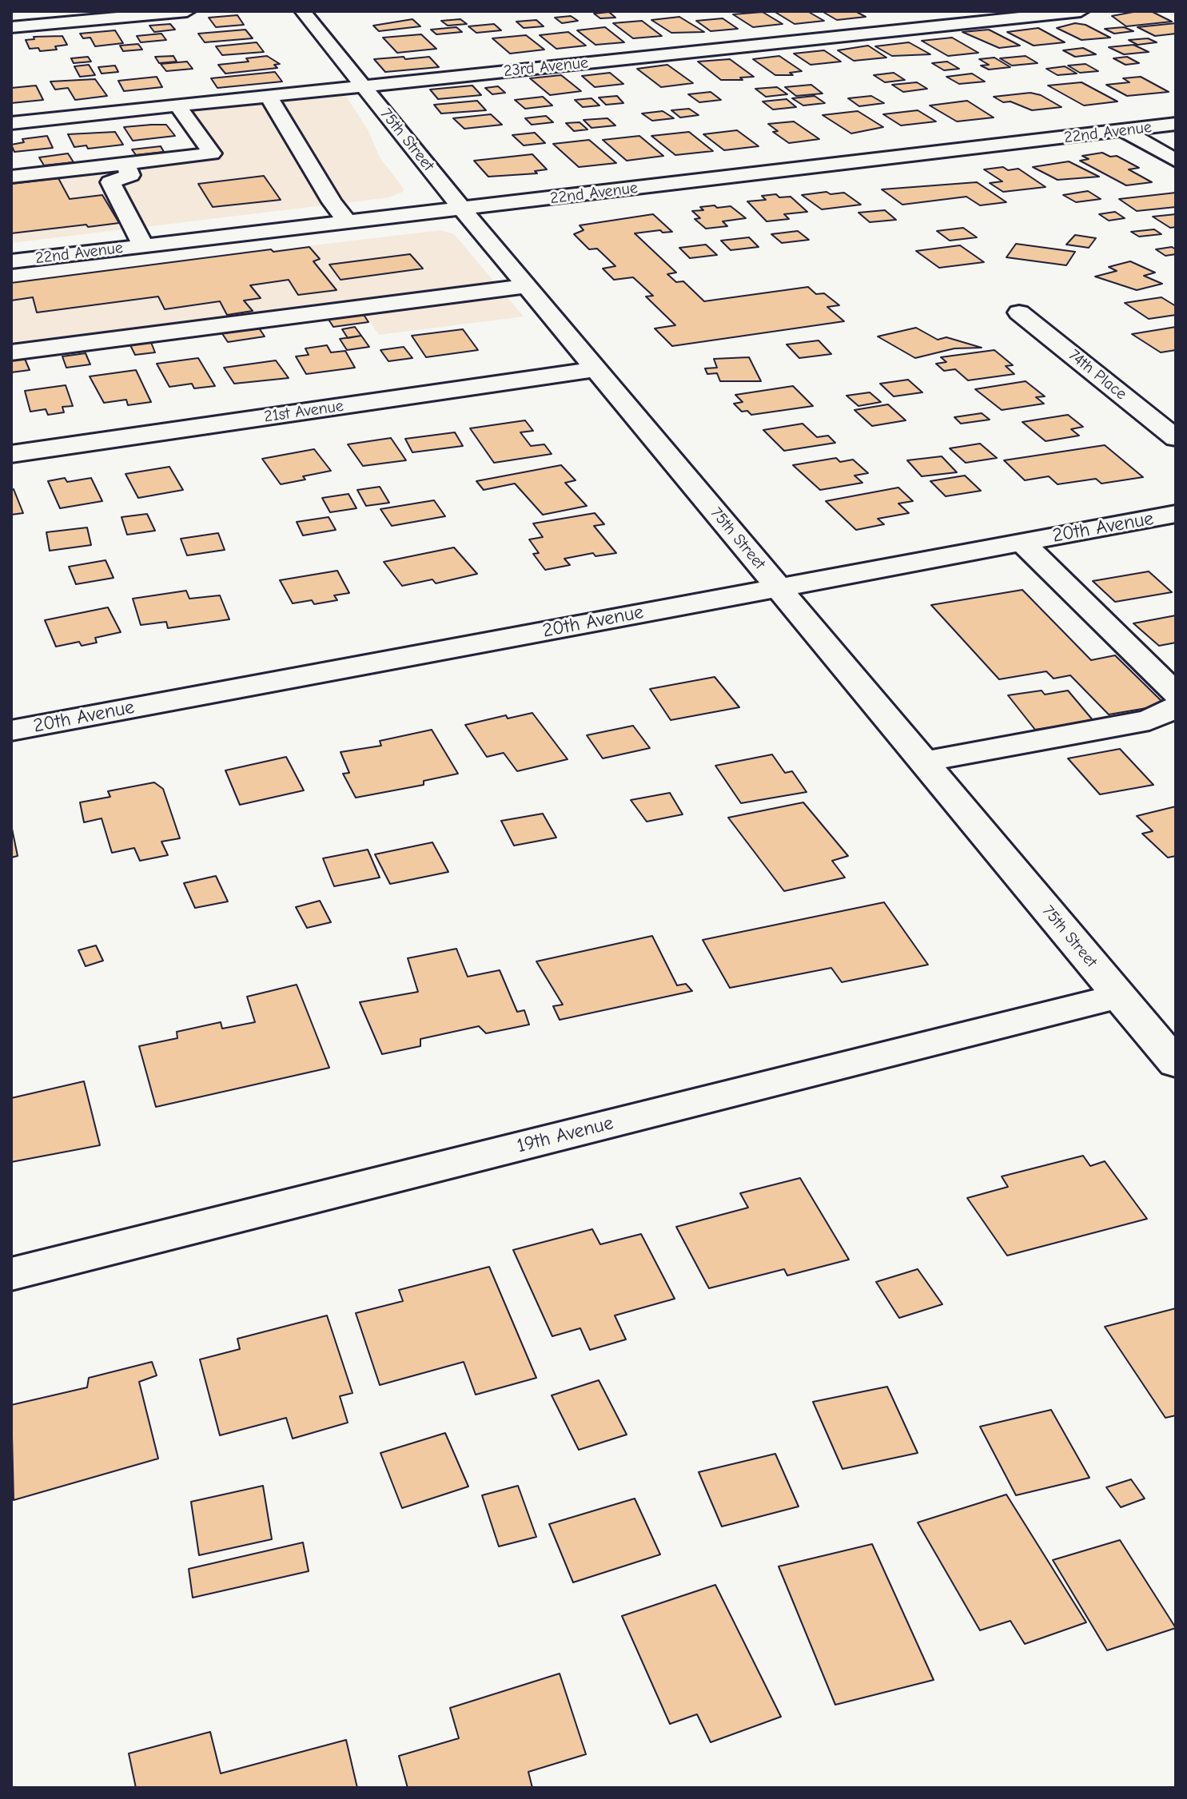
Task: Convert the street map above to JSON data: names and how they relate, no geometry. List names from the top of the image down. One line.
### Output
{"streets":{"street":["23rd Avenue","22nd Avenue","75th Street","74th Place","21st Avenue","20th Avenue","19th Avenue"]},"crossings":[["23rd Avenue","75th Street"],["22nd Avenue","75th Street"],["75th Street","21st Avenue"],["75th Street","20th Avenue"],["75th Street","19th Avenue"]]}
